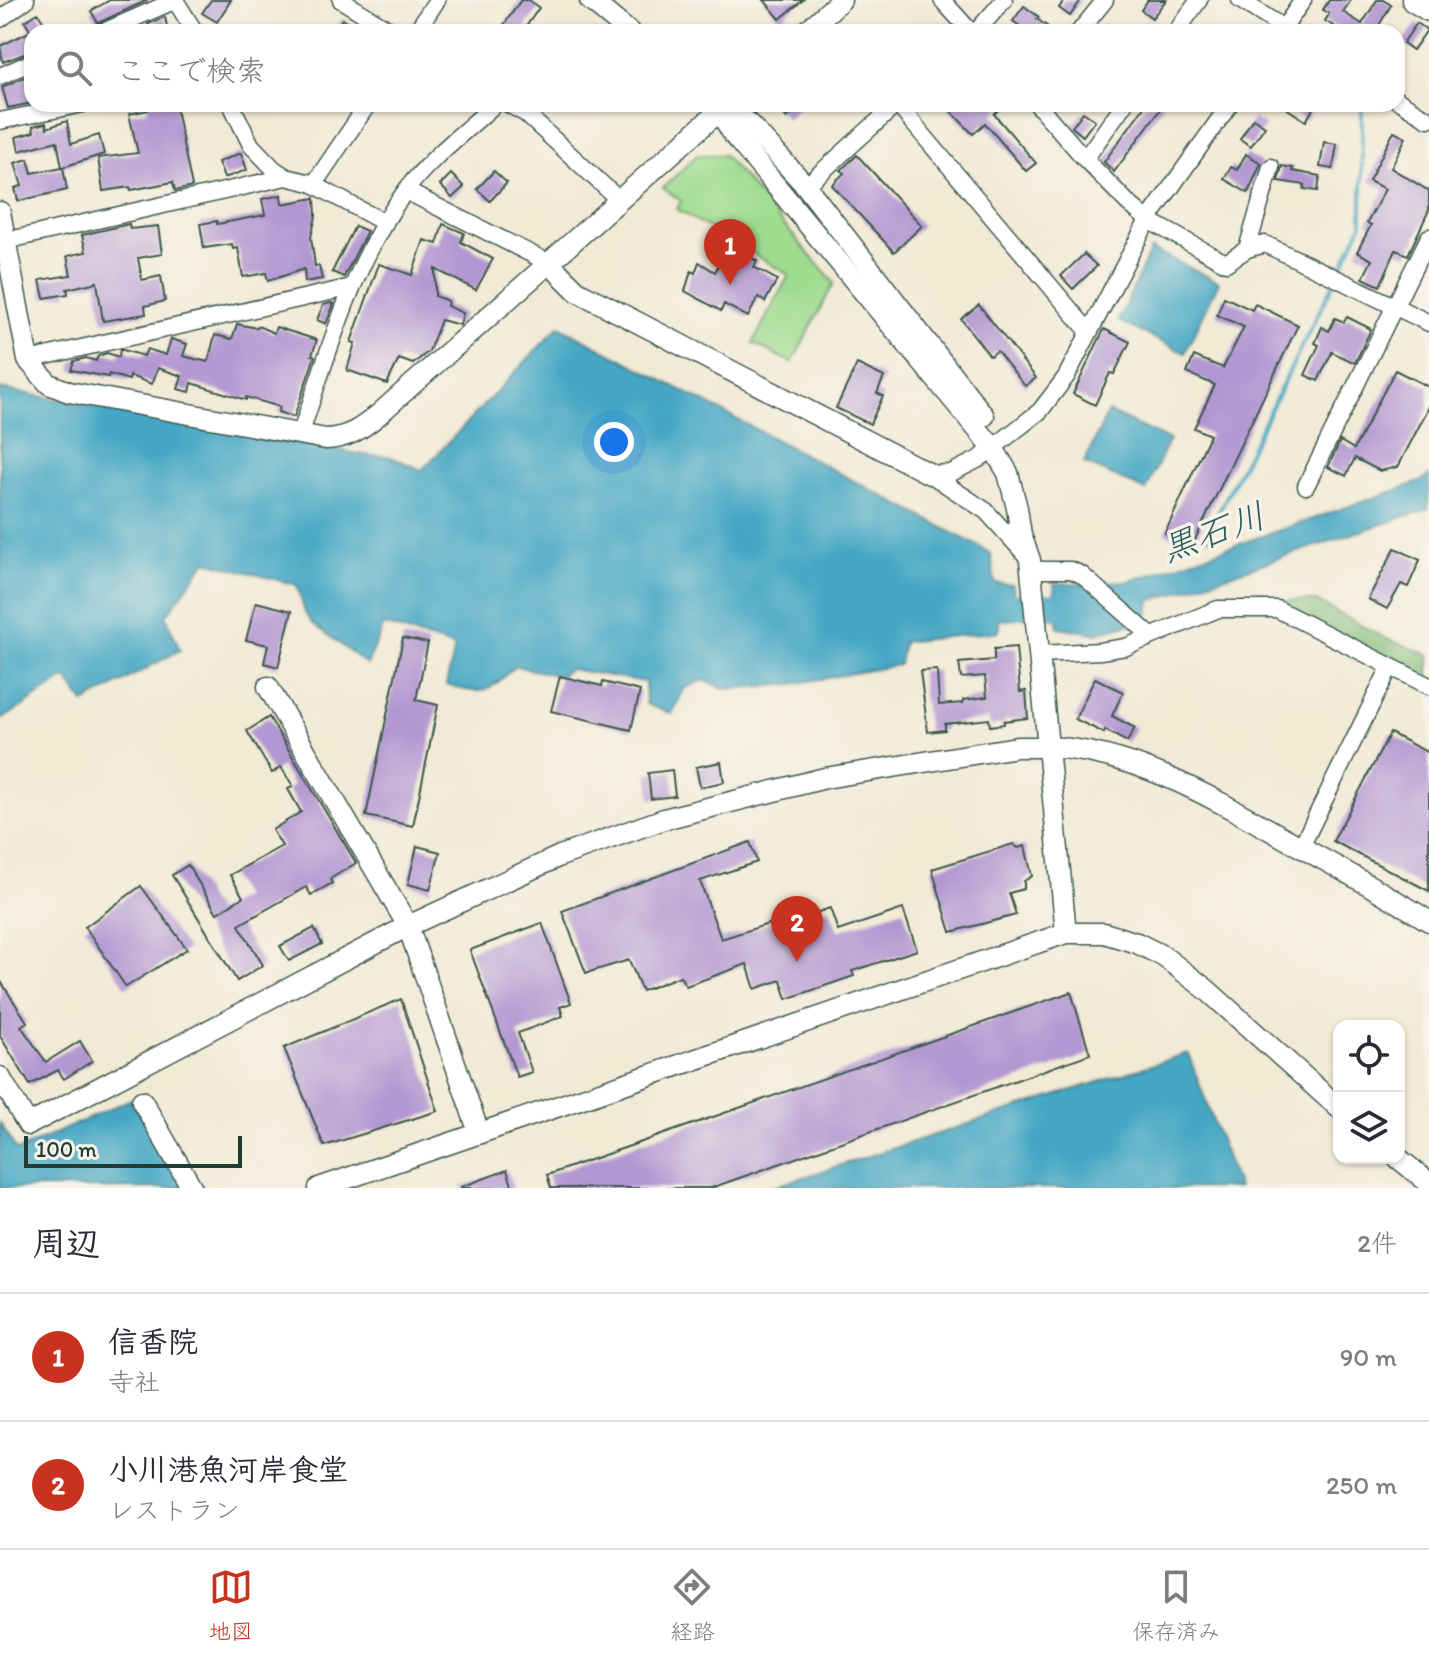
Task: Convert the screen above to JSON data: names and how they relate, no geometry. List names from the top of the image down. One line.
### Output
{"water":["黒石川"],"scale_bar":"100 m","page":{"search":"ここで検索","pins":["1","2"],"scale":"100 m","heading":["周辺","2件"],"list":[{"mark":"1","name":"信香院","note":"寺社","value":"90 m"},{"mark":"2","name":"小川港魚河岸食堂","note":"レストラン","value":"250 m"}],"nav":["地図","経路","保存済み"]}}
